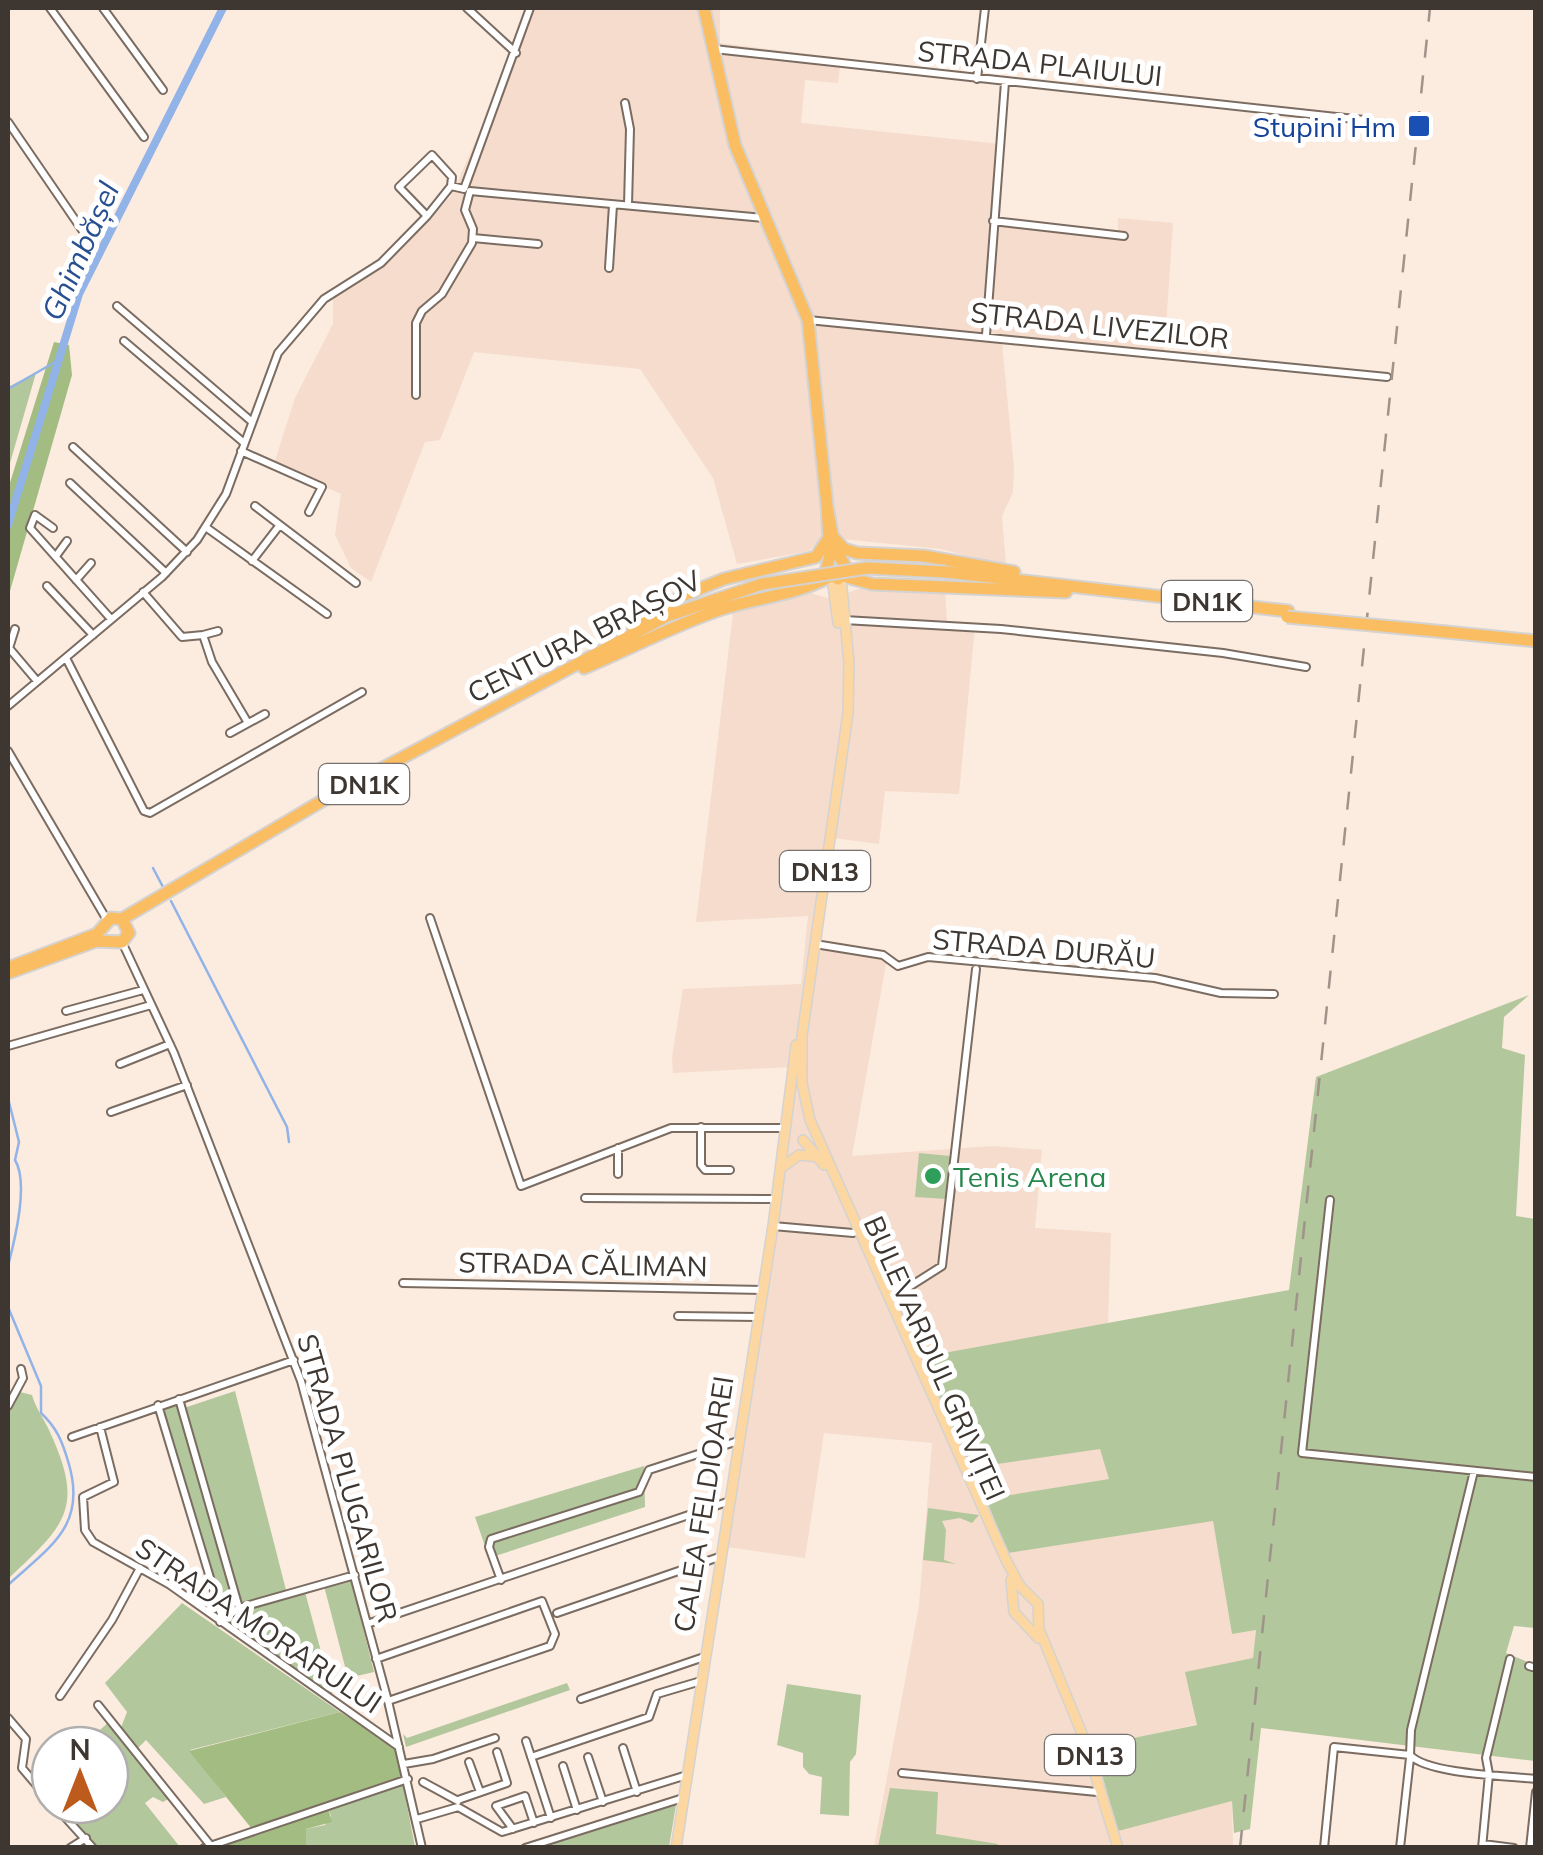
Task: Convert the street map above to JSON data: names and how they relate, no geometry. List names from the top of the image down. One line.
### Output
{"streets":{"highway":["DN1K","CENTURA BRAȘOV","DN13","CALEA FELDIOAREI"],"main road":["BULEVARDUL GRIVIȚEI"],"street":["STRADA PLAIULUI","STRADA LIVEZILOR","STRADA DURĂU","STRADA CĂLIMAN","STRADA PLUGARILOR","STRADA MORARULUI"]},"crossings":[["STRADA PLAIULUI","CALEA FELDIOAREI"],["STRADA LIVEZILOR","CALEA FELDIOAREI"],["DN1K","CENTURA BRAȘOV"],["CENTURA BRAȘOV","STRADA PLUGARILOR"],["DN13","BULEVARDUL GRIVIȚEI"],["DN13","CALEA FELDIOAREI"],["STRADA DURĂU","CALEA FELDIOAREI"],["STRADA CĂLIMAN","CALEA FELDIOAREI"],["BULEVARDUL GRIVIȚEI","CALEA FELDIOAREI"],["STRADA PLUGARILOR","STRADA MORARULUI"]],"water":["Ghimbășel"],"places":{"transit":["Stupini Hm"],"other":["Tenis Arena"]},"north":"top"}
